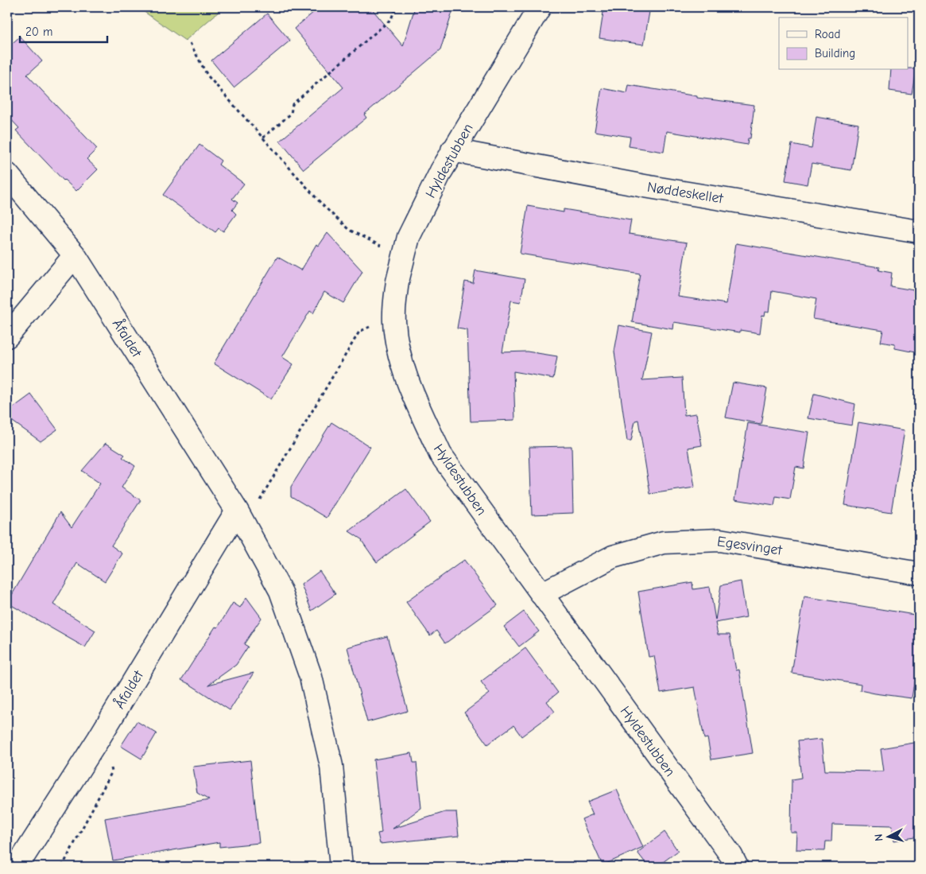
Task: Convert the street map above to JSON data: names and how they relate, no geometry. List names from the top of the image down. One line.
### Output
{"streets":{"street":["Hyldestubben","Nøddeskellet","Åfaldet","Egesvinget"]},"crossings":[["Hyldestubben","Nøddeskellet"],["Hyldestubben","Egesvinget"]],"legend":["Road","Building"],"scale_bar":"20 m","north":"left"}
